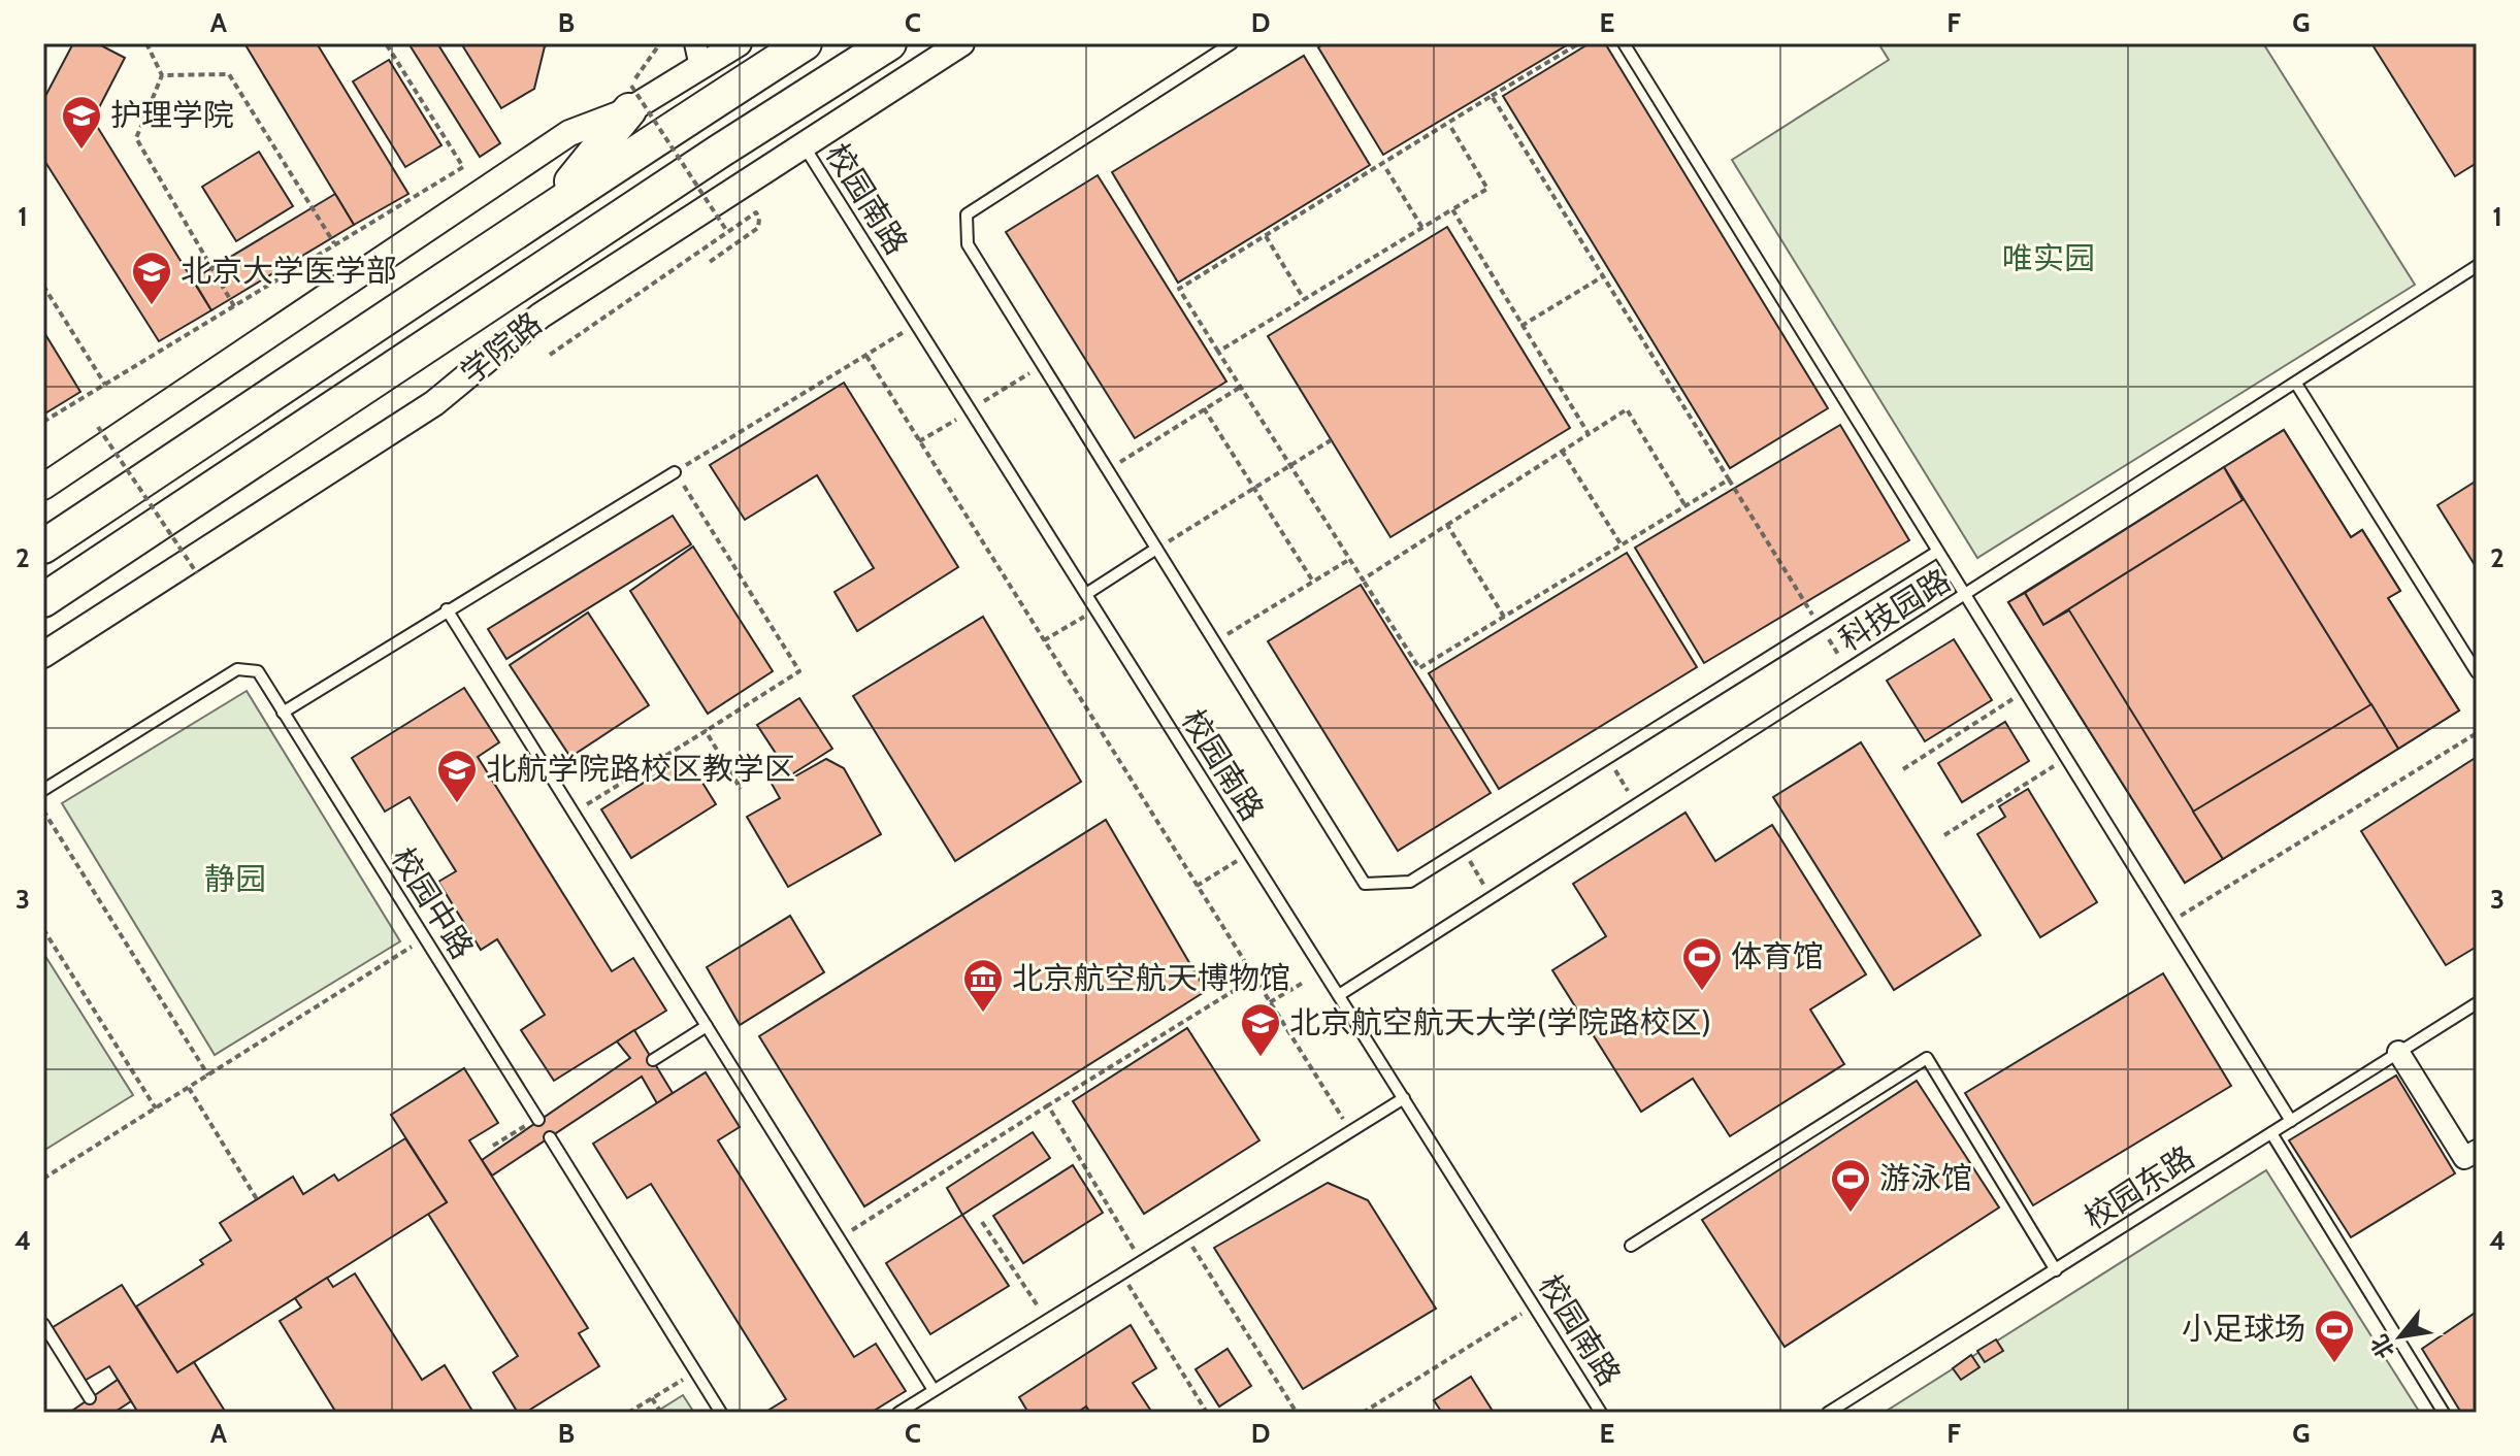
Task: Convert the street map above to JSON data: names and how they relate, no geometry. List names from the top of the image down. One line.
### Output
{"streets":{"highway":["学院路"],"lane":["校园南路","科技园路","校园中路","校园东路"]},"crossings":[["校园南路","学院路"],["校园南路","科技园路"]],"parks":["唯实园","静园"],"places":{"school or university":["护理学院","北京大学医学部","北航学院路校区教学区","北京航空航天大学(学院路校区)"],"sports":["体育馆","游泳馆","小足球场"],"museum":["北京航空航天博物馆"]},"north":"bottom left","grid":{"columns":["A","B","C","D","E","F","G"],"rows":["1","2","3","4"]}}
